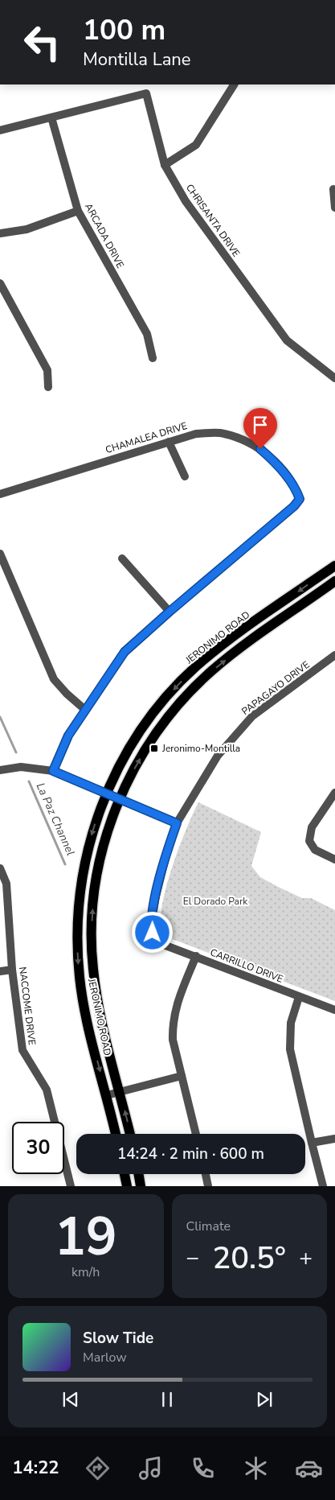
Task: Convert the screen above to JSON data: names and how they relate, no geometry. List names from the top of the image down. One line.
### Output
{"streets":{"main road":["JERONIMO ROAD"],"street":["CHRISANTA DRIVE","ARCADA DRIVE","CHAMALEA DRIVE","PAPAGAYO DRIVE","CARRILLO DRIVE","NACCOME DRIVE"]},"crossings":[["CHRISANTA DRIVE","ARCADA DRIVE"],["PAPAGAYO DRIVE","CARRILLO DRIVE"]],"water":["La Paz Channel"],"parks":["El Dorado Park"],"places":{"transit":["Jeronimo-Montilla"]},"page":{"turn":["100 m","Montilla Lane"],"limit":"30","trip":"14:24 · 2 min · 600 m","tile":[["19","km/h"],"Climate"],"heat":["−","20.5°","+"],"song":["Slow Tide","Marlow"],"tabs":"14:22"}}
